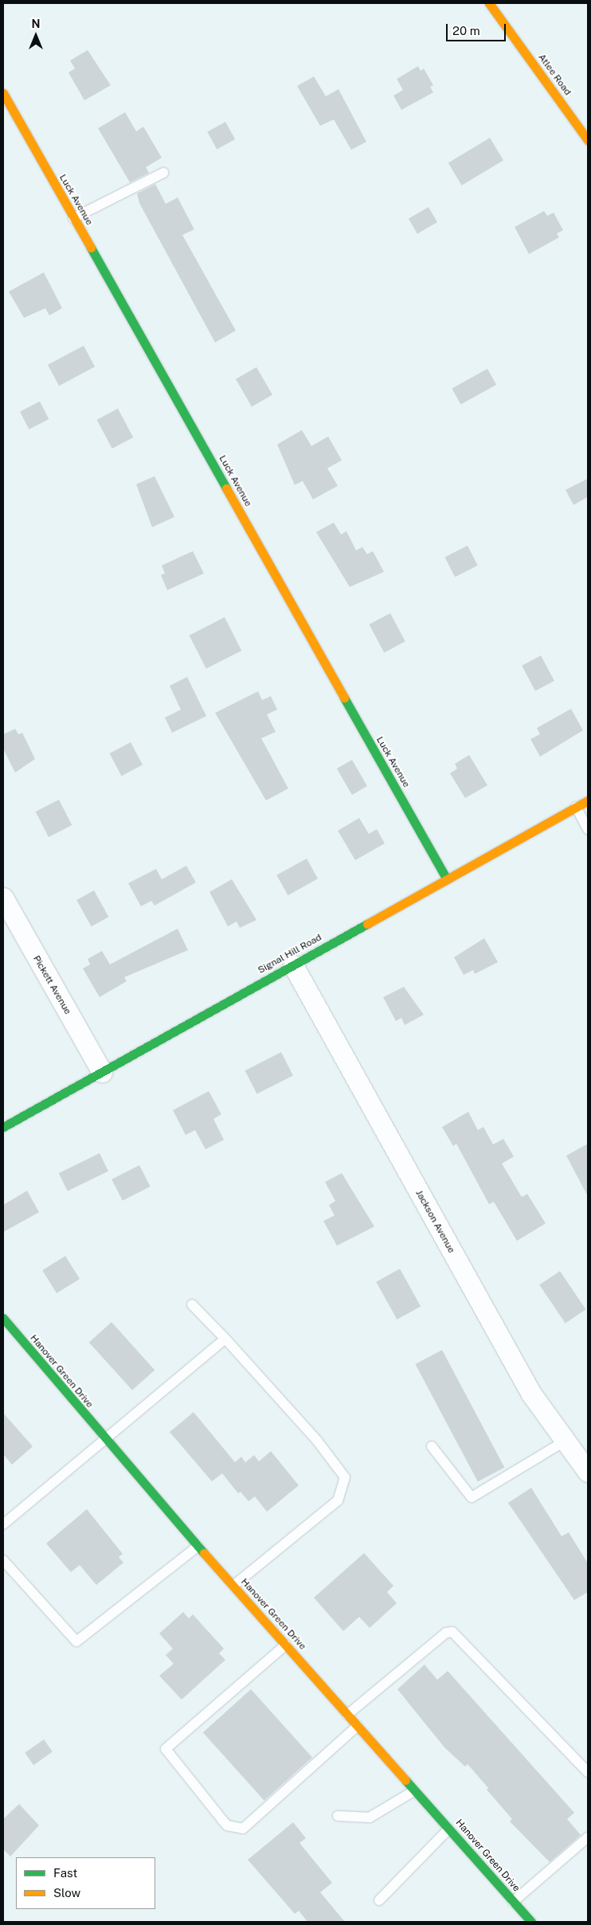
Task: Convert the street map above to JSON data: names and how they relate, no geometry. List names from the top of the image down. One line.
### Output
{"streets":{"street":["Atlee Road","Luck Avenue","Signal Hill Road","Pickett Avenue","Jackson Avenue","Hanover Green Drive"]},"crossings":[["Luck Avenue","Signal Hill Road"],["Signal Hill Road","Pickett Avenue"],["Signal Hill Road","Jackson Avenue"]],"legend":["Fast","Slow"],"scale_bar":"20 m","north":"top"}
